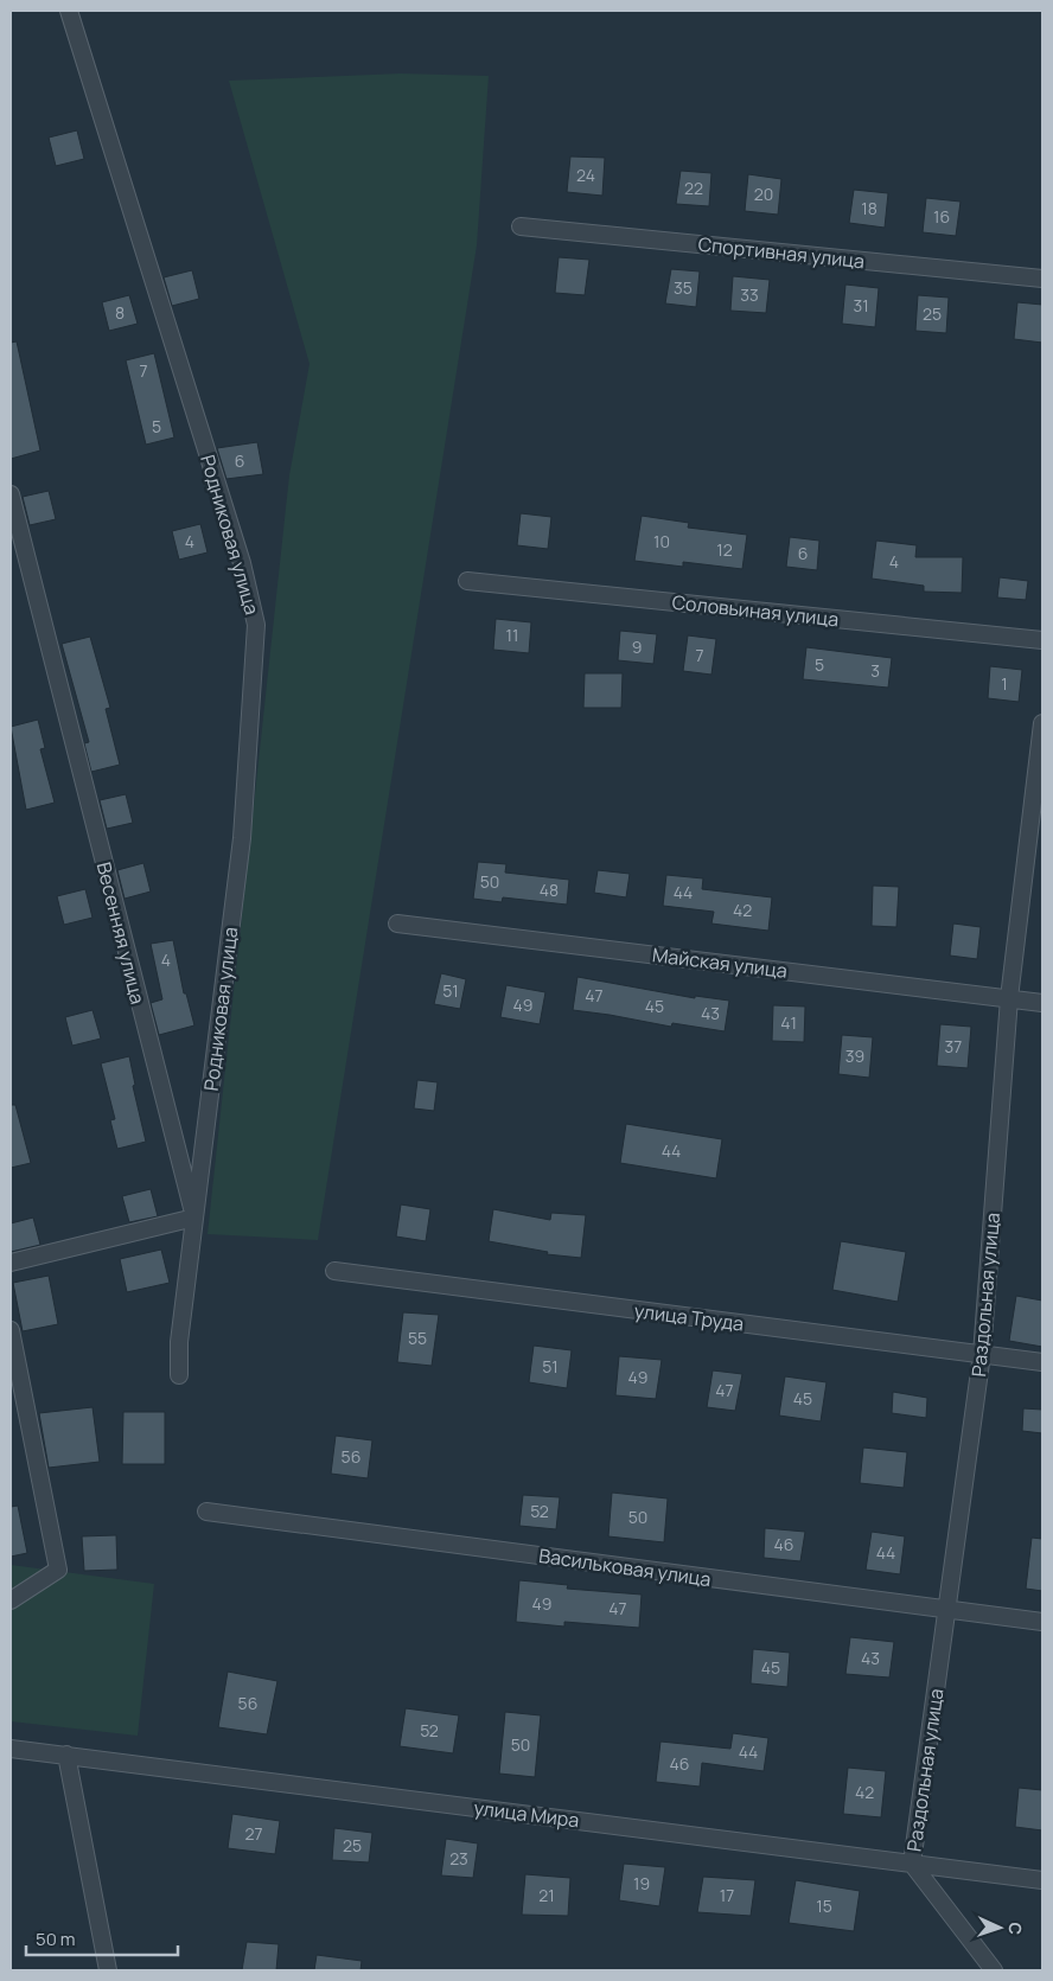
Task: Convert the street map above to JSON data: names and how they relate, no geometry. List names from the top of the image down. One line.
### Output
{"streets":{"street":["Спортивная улица","Родниковая улица","Соловьиная улица","Весенняя улица","Майская улица","Раздольная улица","улица Труда","Васильковая улица","улица Мира"]},"crossings":[["Родниковая улица","Весенняя улица"],["Майская улица","Раздольная улица"],["Раздольная улица","улица Труда"],["Раздольная улица","Васильковая улица"],["Раздольная улица","улица Мира"]],"house_numbers":["24","22","20","18","16","35","33","31","8","25","7","5","6","4","10","12","6","4","11","9","7","5","3","1","50","48","44","42","4","51","47","49","45","43","41","37","39","44","55","51","49","47","45","56","52","50","46","44","49","47","43","45","56","52","50","44","46","42","27","25","23","19","21","17","15"],"scale_bar":"50 m","north":"right"}
